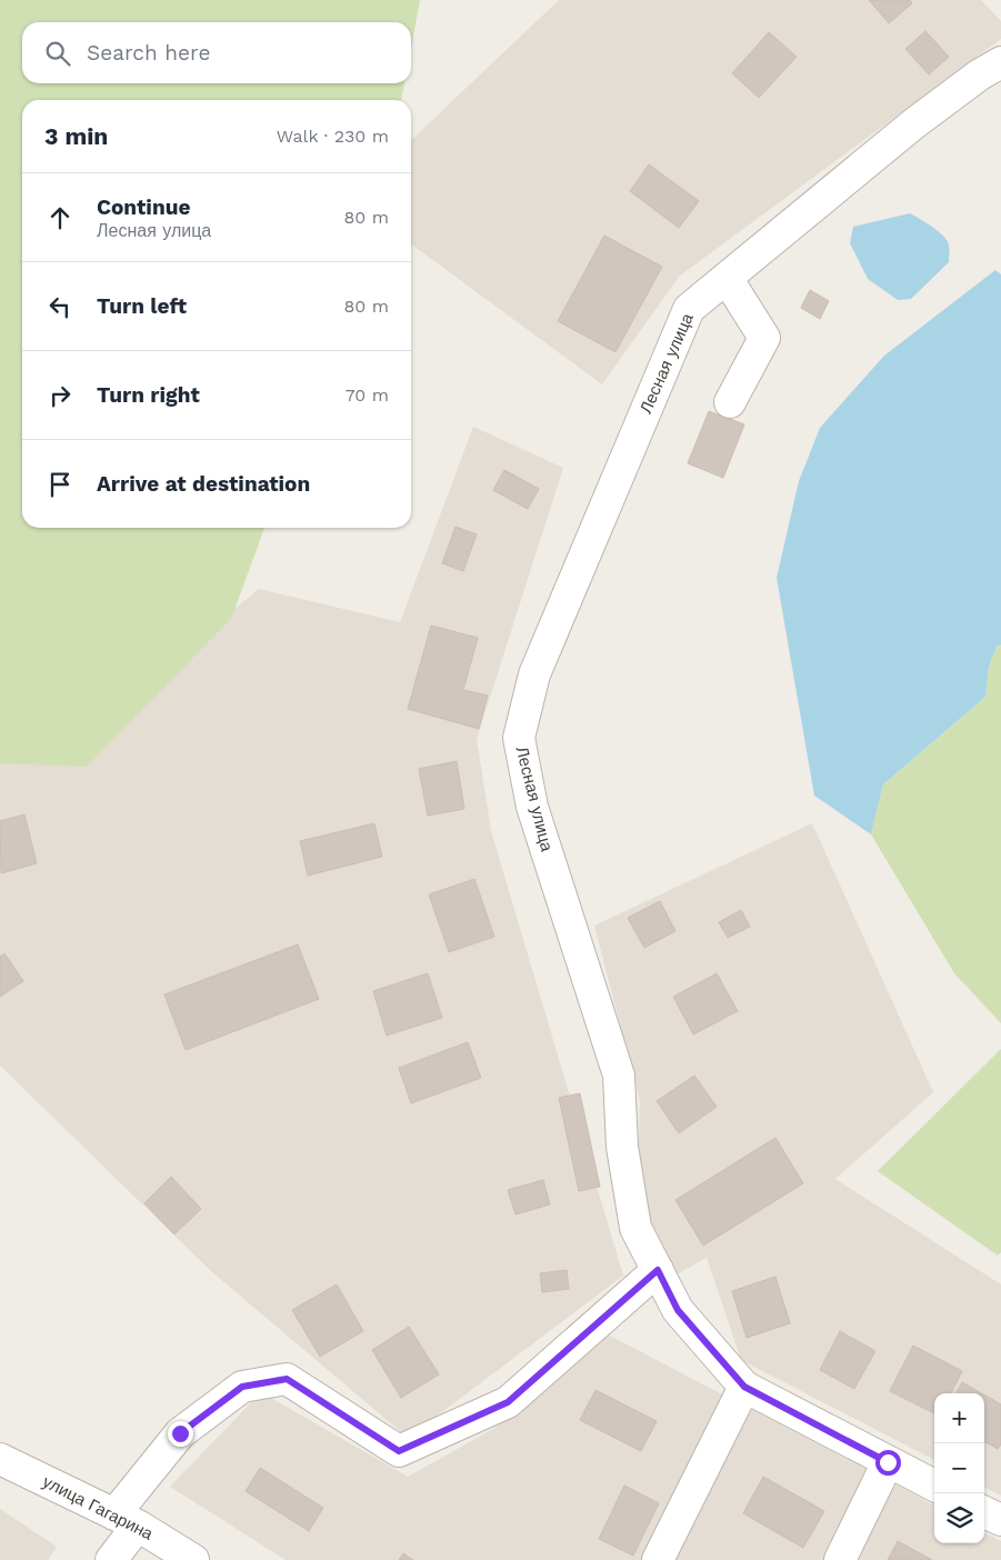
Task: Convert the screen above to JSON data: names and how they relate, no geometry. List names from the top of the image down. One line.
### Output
{"streets":{"street":["Лесная улица","улица Гагарина"]},"page":{"search":"Search here","heading":["3 min","Walk · 230 m"],"list":[["Continue","Лесная улица","80 m"],["Turn left","80 m"],["Turn right","70 m"],"Arrive at destination"],"map_buttons":["+","−"]}}
